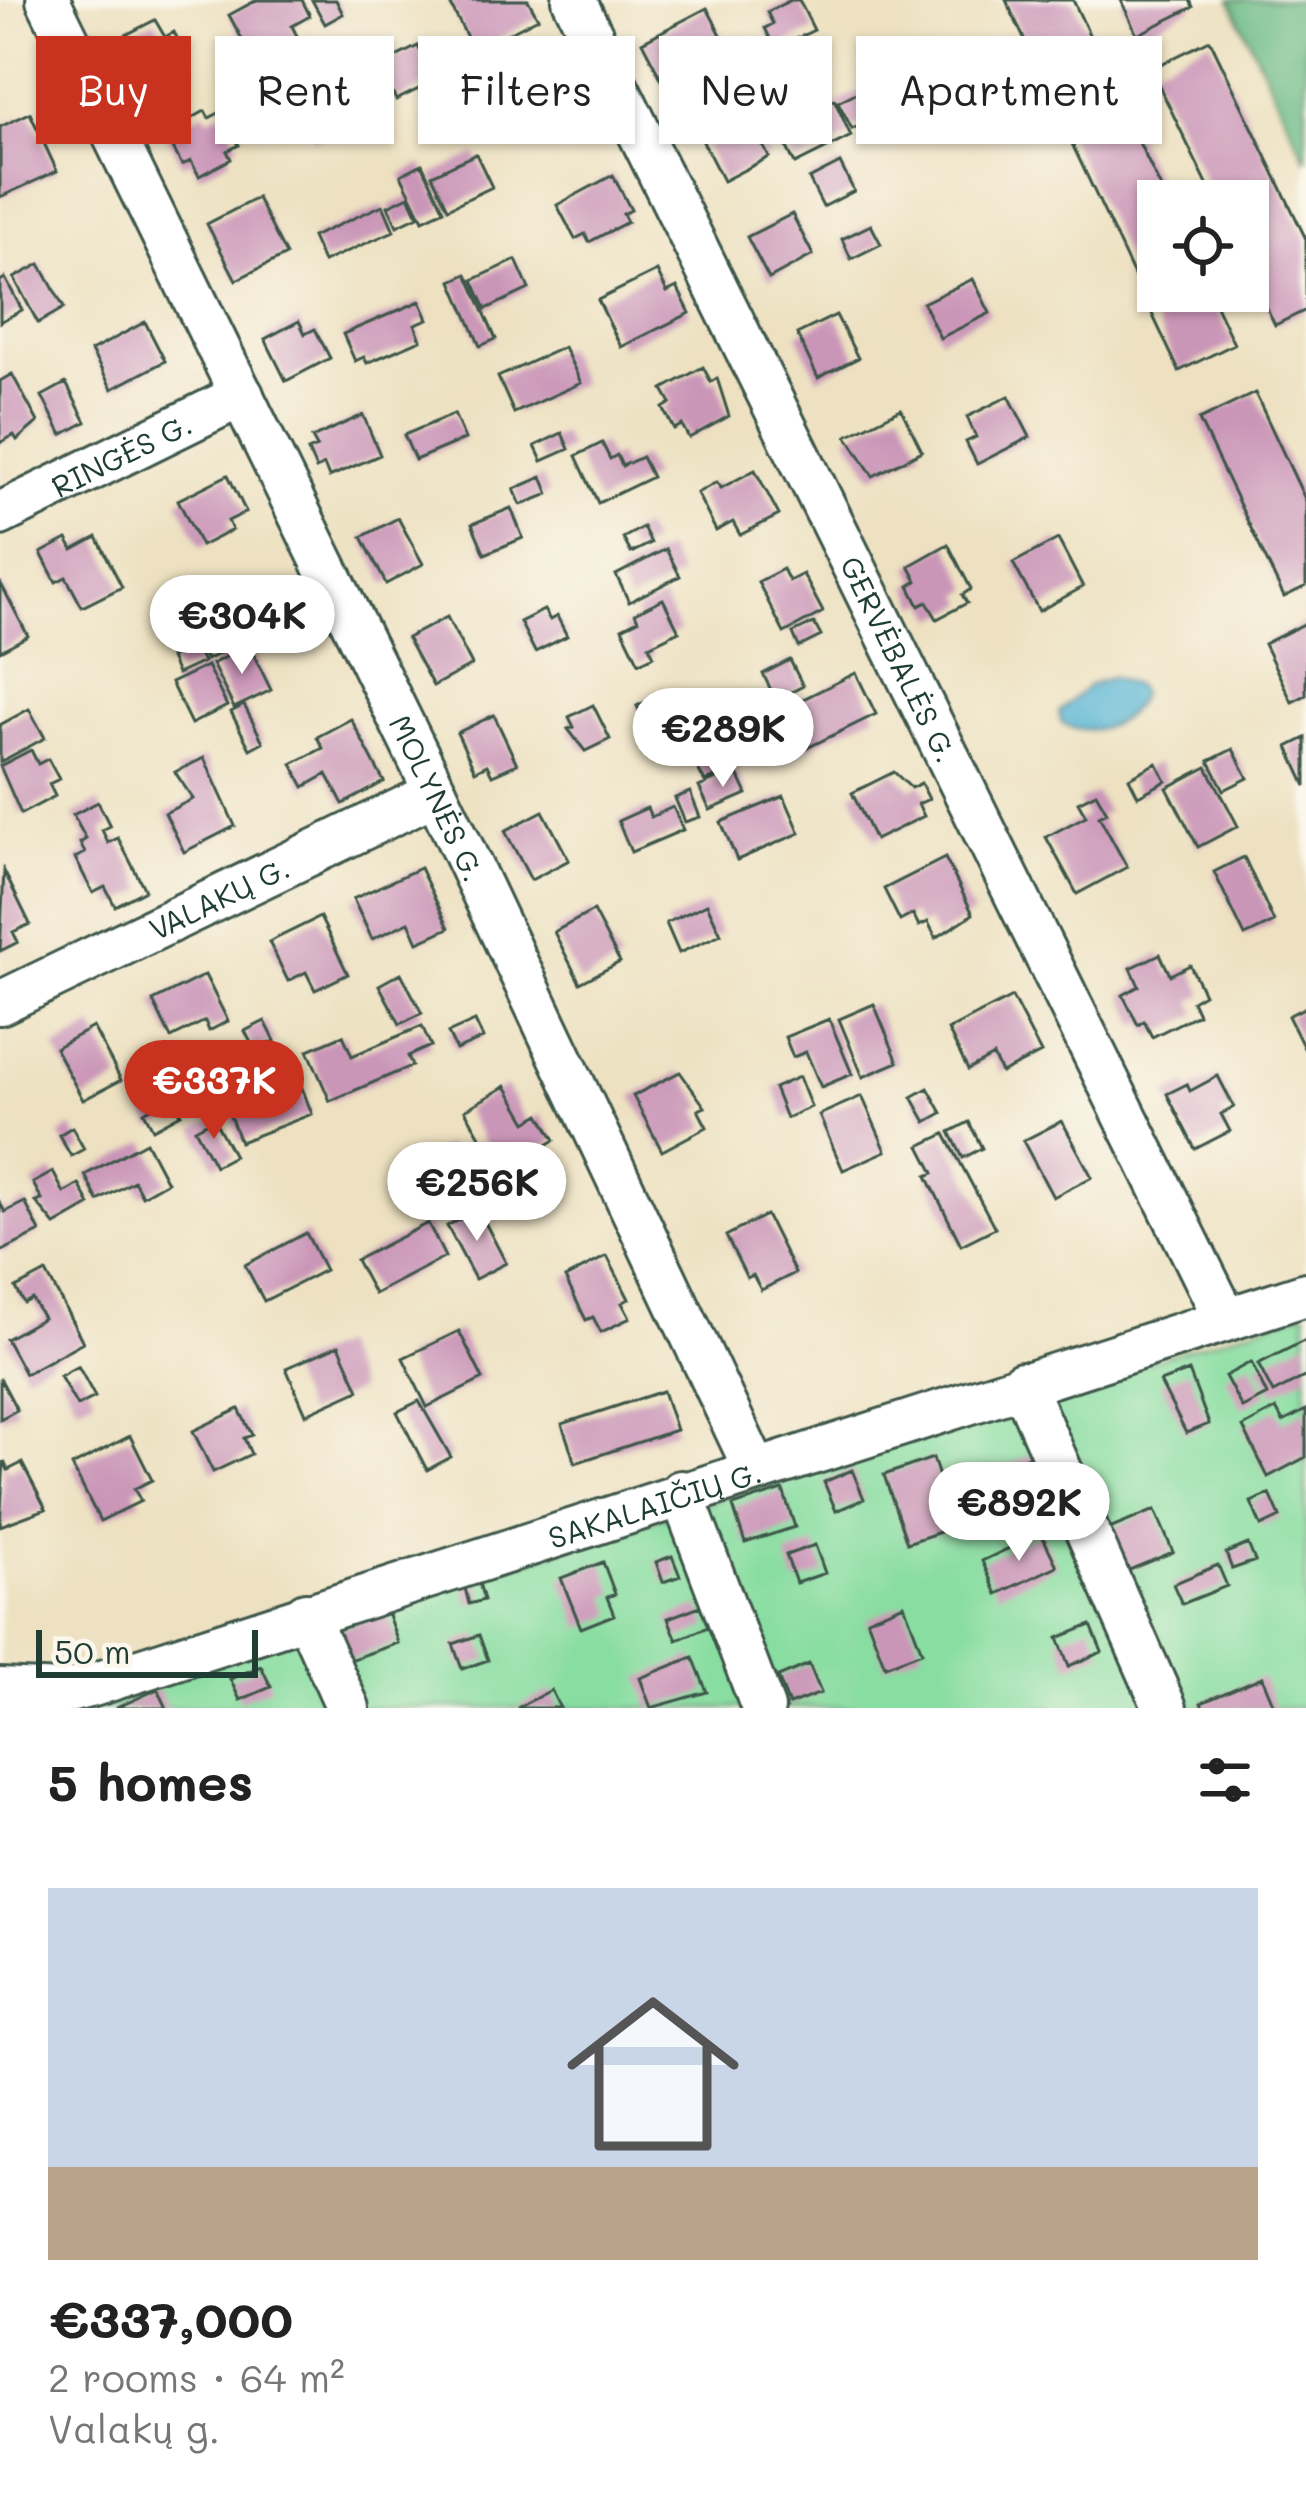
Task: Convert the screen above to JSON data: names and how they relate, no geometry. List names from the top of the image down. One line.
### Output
{"streets":{"street":["RINGĖS G.","GERVĖBALĖS G.","MOLYNĖS G.","VALAKŲ G.","SAKALAIČIŲ G."]},"crossings":[["RINGĖS G.","MOLYNĖS G."],["GERVĖBALĖS G.","SAKALAIČIŲ G."],["MOLYNĖS G.","VALAKŲ G."],["MOLYNĖS G.","SAKALAIČIŲ G."]],"scale_bar":"50 m","page":{"chip":["Buy","Rent","Filters","New","Apartment"],"price":["€304K","€289K","€337K","€256K","€892K"],"scale":"50 m","heading":"5 homes","list":[{"name":"€337,000","note":"2 rooms · 64 m² · Valakų g."}]}}
